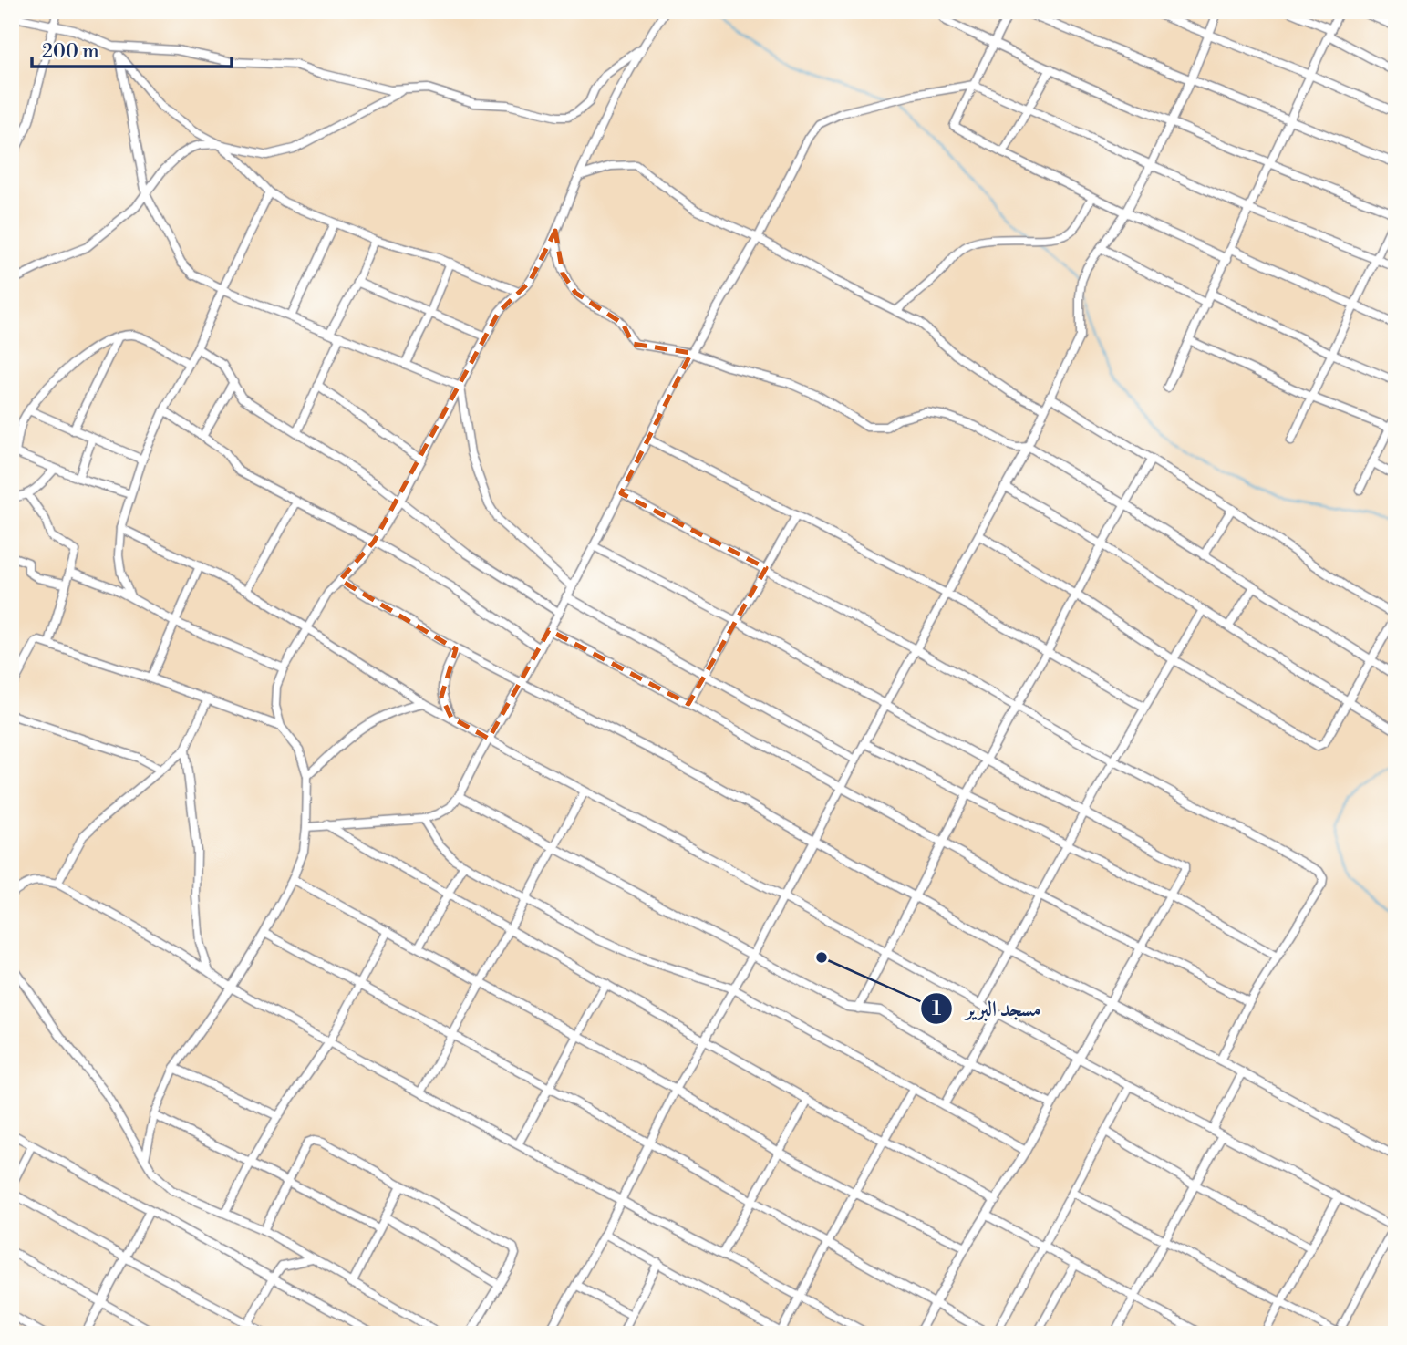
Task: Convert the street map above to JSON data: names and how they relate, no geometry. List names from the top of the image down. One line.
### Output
{"places":["مسجد البرير"],"scale_bar":"200 m"}
